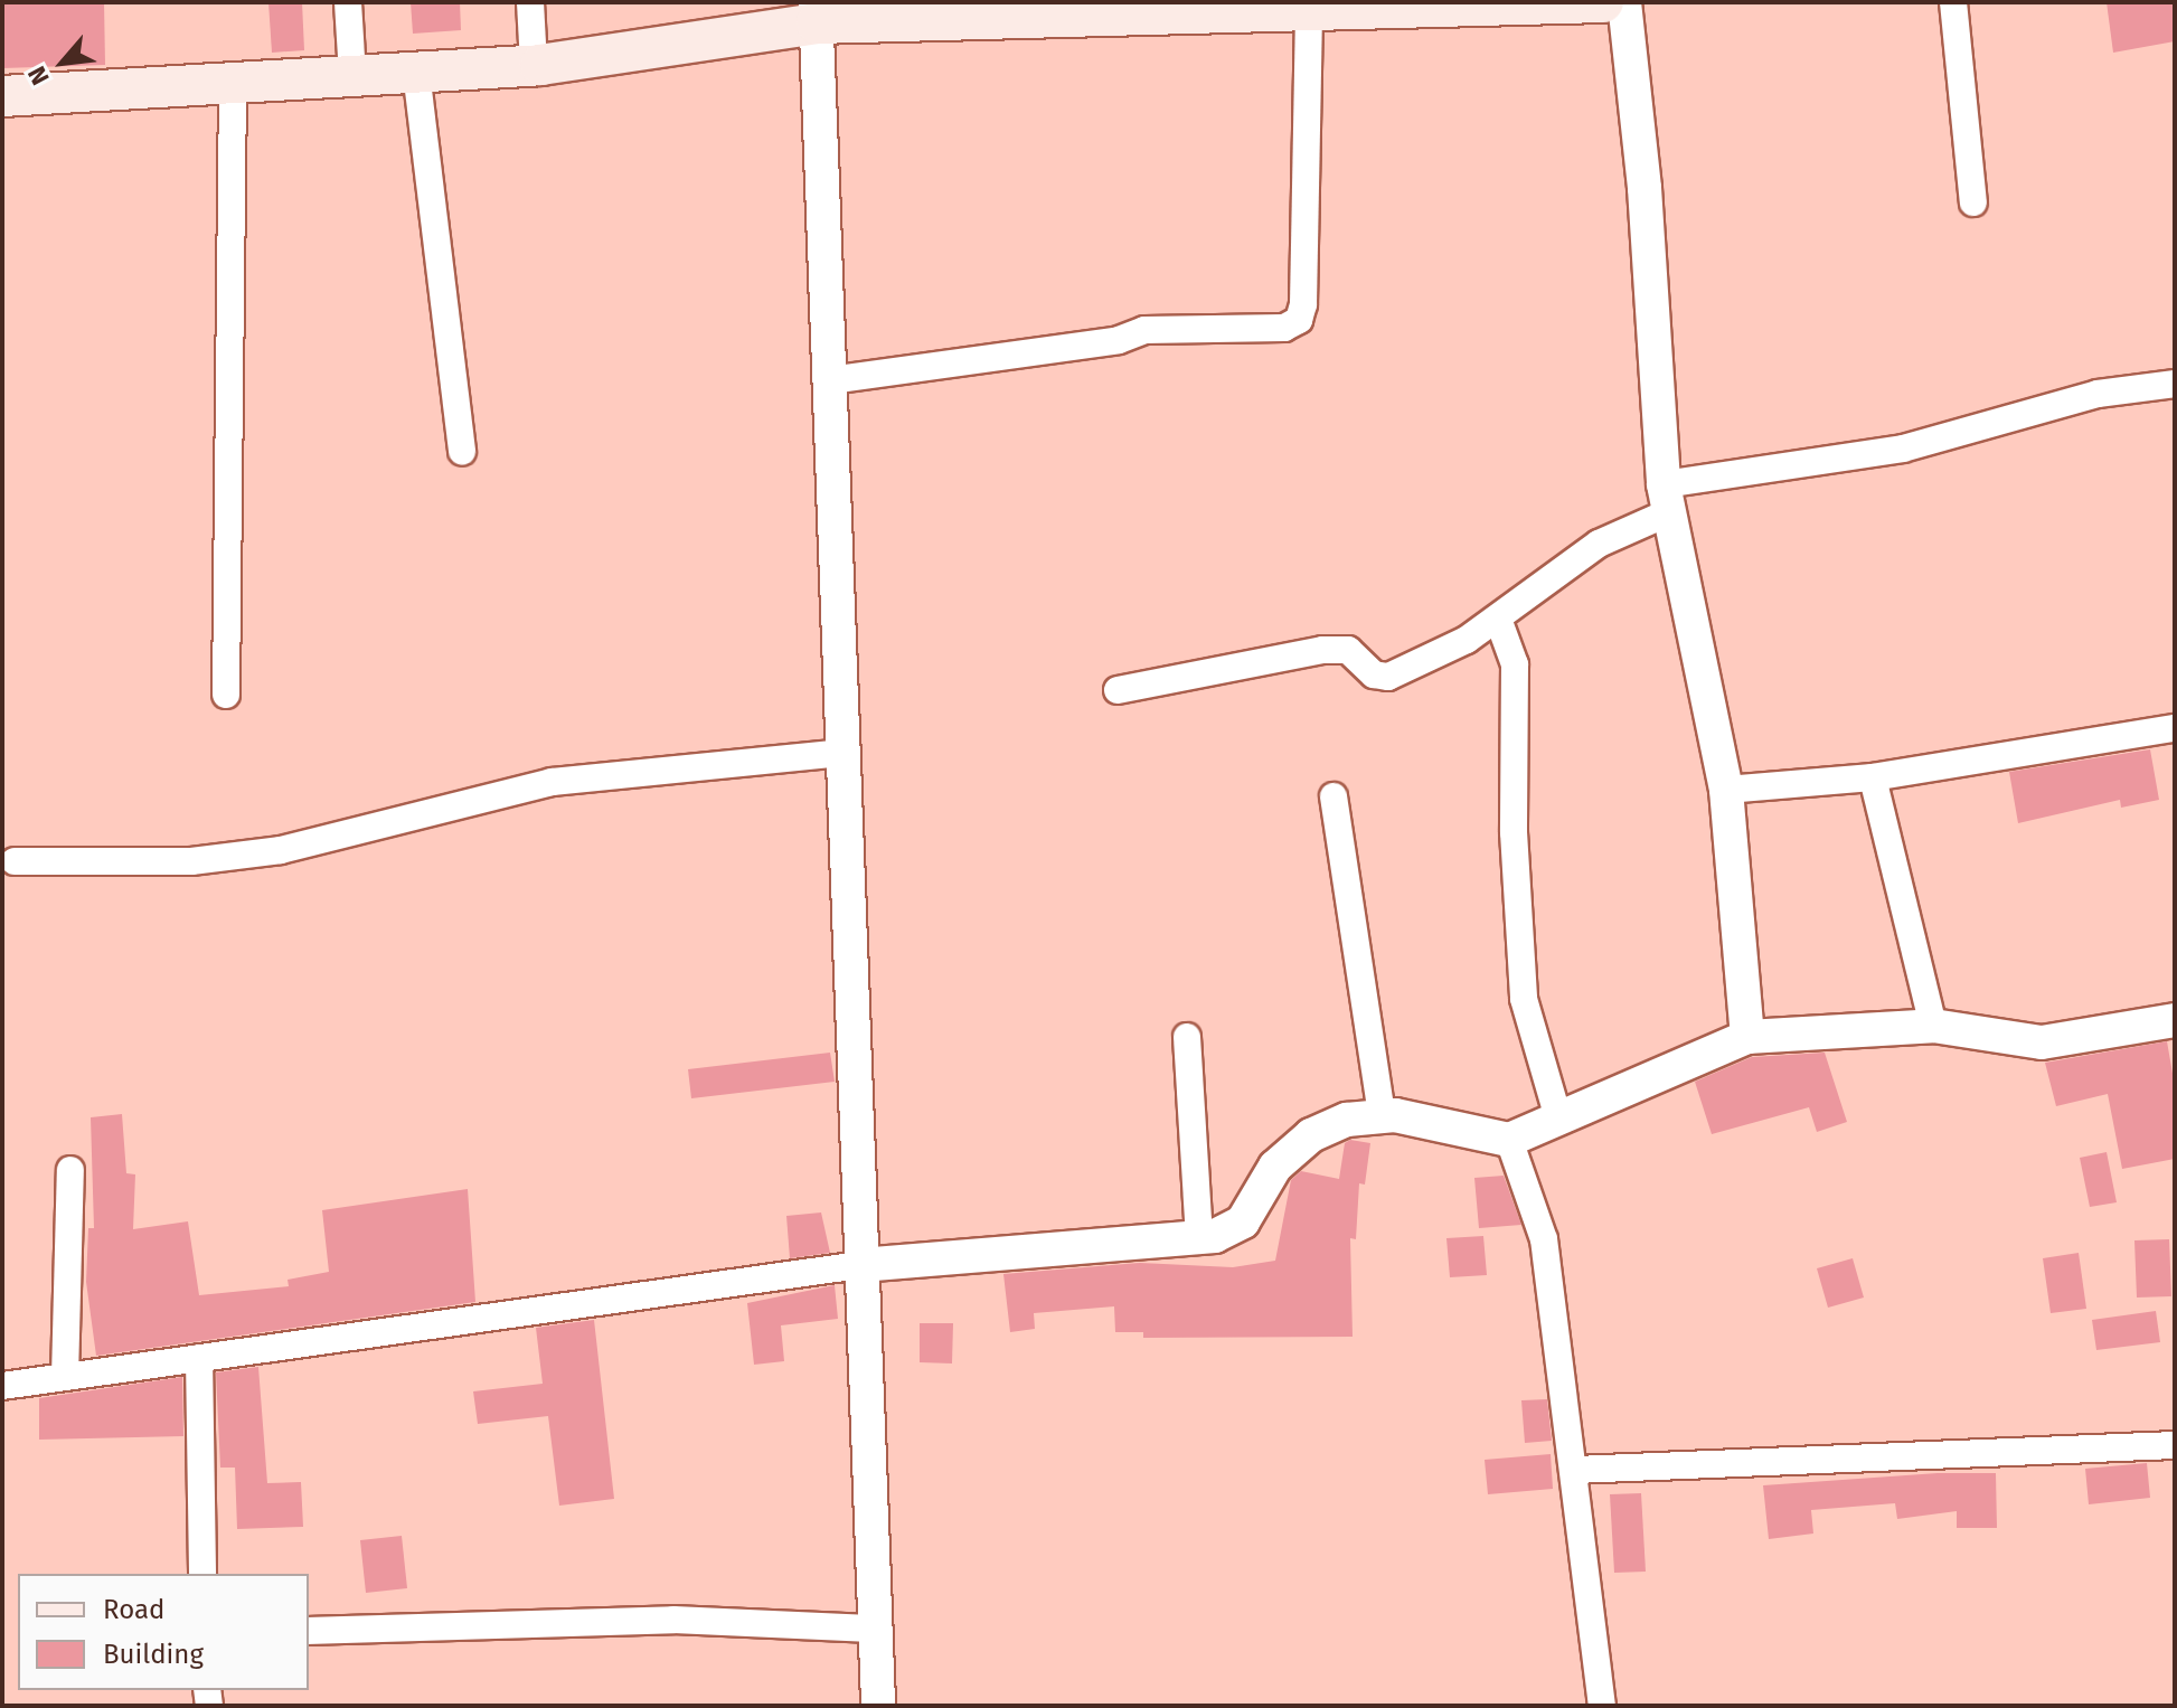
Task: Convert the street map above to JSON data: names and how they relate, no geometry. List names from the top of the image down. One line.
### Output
{"legend":["Road","Building"],"north":"bottom left"}
